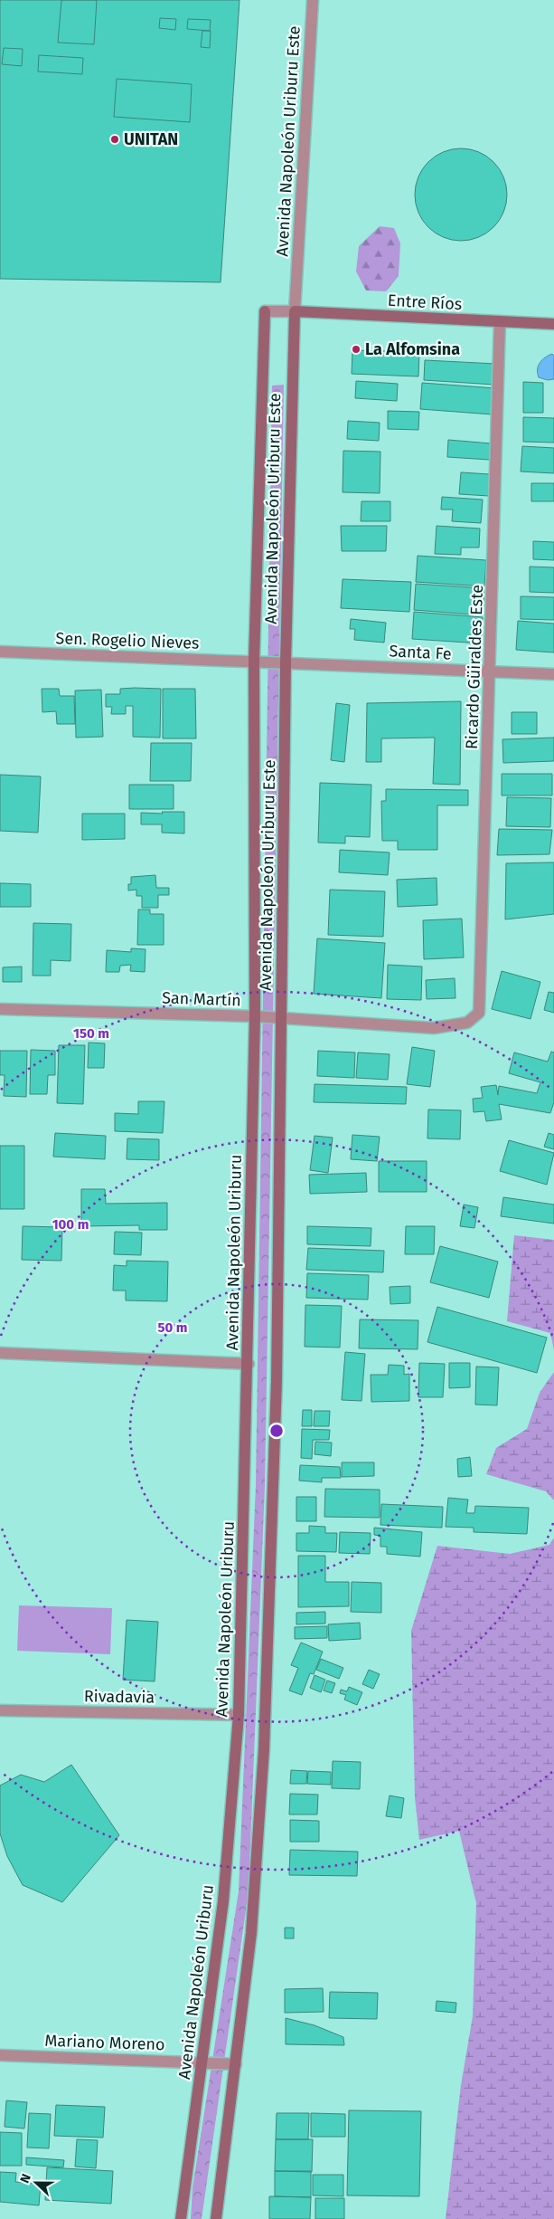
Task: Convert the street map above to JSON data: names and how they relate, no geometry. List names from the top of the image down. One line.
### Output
{"streets":{"main road":["Avenida Napoleón Uriburu Este","Entre Ríos","Avenida Napoleón Uriburu"],"street":["Sen. Rogelio Nieves","Santa Fe","Ricardo Güiraldes Este","San Martín","Rivadavia","Mariano Moreno"]},"crossings":[["Avenida Napoleón Uriburu Este","Entre Ríos"],["Avenida Napoleón Uriburu Este","Sen. Rogelio Nieves"],["Avenida Napoleón Uriburu Este","Santa Fe"],["Avenida Napoleón Uriburu Este","San Martín"],["Avenida Napoleón Uriburu Este","Avenida Napoleón Uriburu"],["Entre Ríos","Ricardo Güiraldes Este"],["Sen. Rogelio Nieves","Santa Fe"],["Santa Fe","Ricardo Güiraldes Este"],["Ricardo Güiraldes Este","San Martín"],["San Martín","Avenida Napoleón Uriburu"],["Avenida Napoleón Uriburu","Rivadavia"],["Avenida Napoleón Uriburu","Mariano Moreno"]],"places":["UNITAN","La Alfomsina"],"north":"left","rings":["150 m","100 m","50 m"]}
